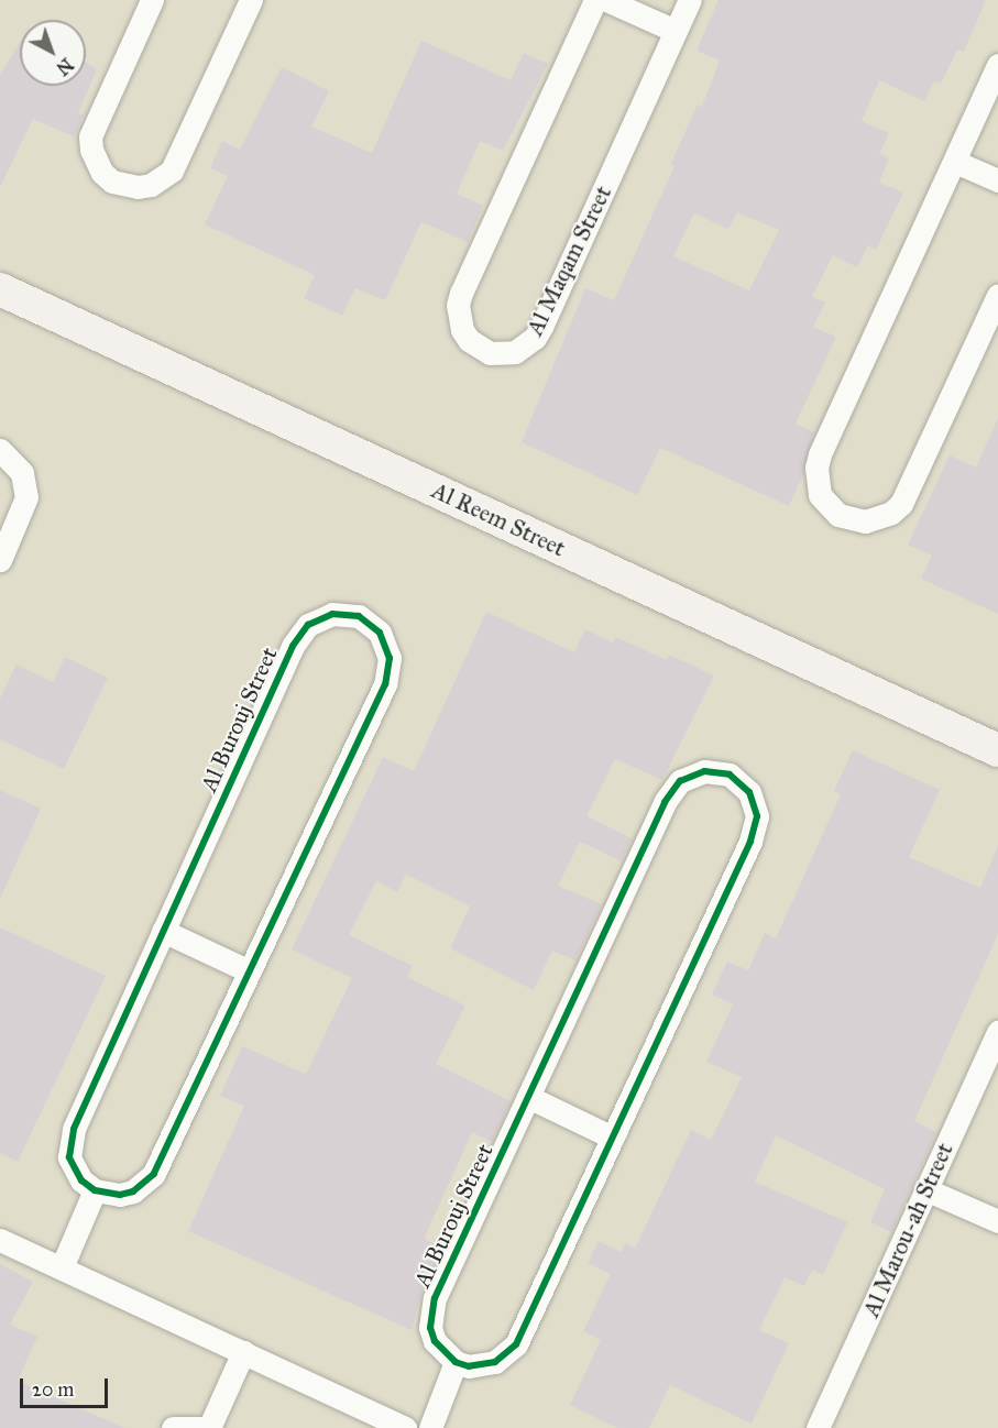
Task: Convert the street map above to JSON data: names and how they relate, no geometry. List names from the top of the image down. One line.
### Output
{"streets":{"street":["Al Maqam Street","Al Reem Street","Al Burouj Street","Al Marou-ah Street"]},"scale_bar":"20 m","north":"bottom right"}
